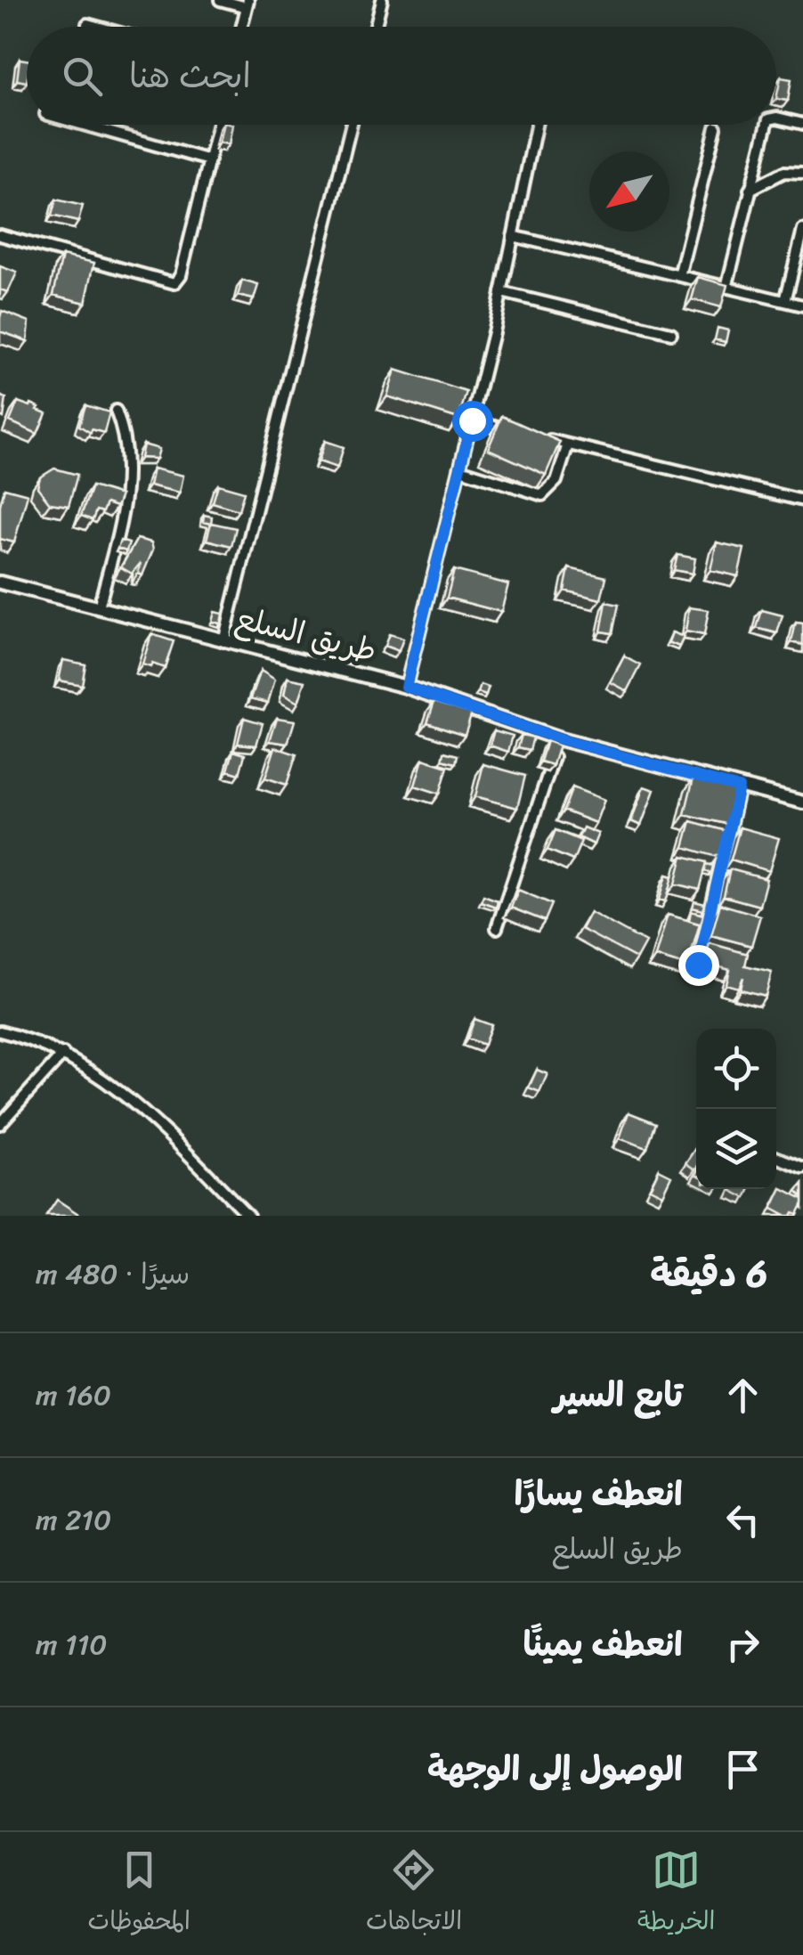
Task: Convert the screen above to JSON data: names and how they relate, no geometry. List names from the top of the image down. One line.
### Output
{"streets":{"street":["طريق السلع"]},"north":"bottom left","page":{"search":"ابحث هنا","heading":["6 دقيقة","سيرًا · 480 m"],"list":[["تابع السير","160 m"],["انعطف يسارًا","طريق السلع","210 m"],["انعطف يمينًا","110 m"],"الوصول إلى الوجهة"],"nav":["الخريطة","الاتجاهات","المحفوظات"]}}
